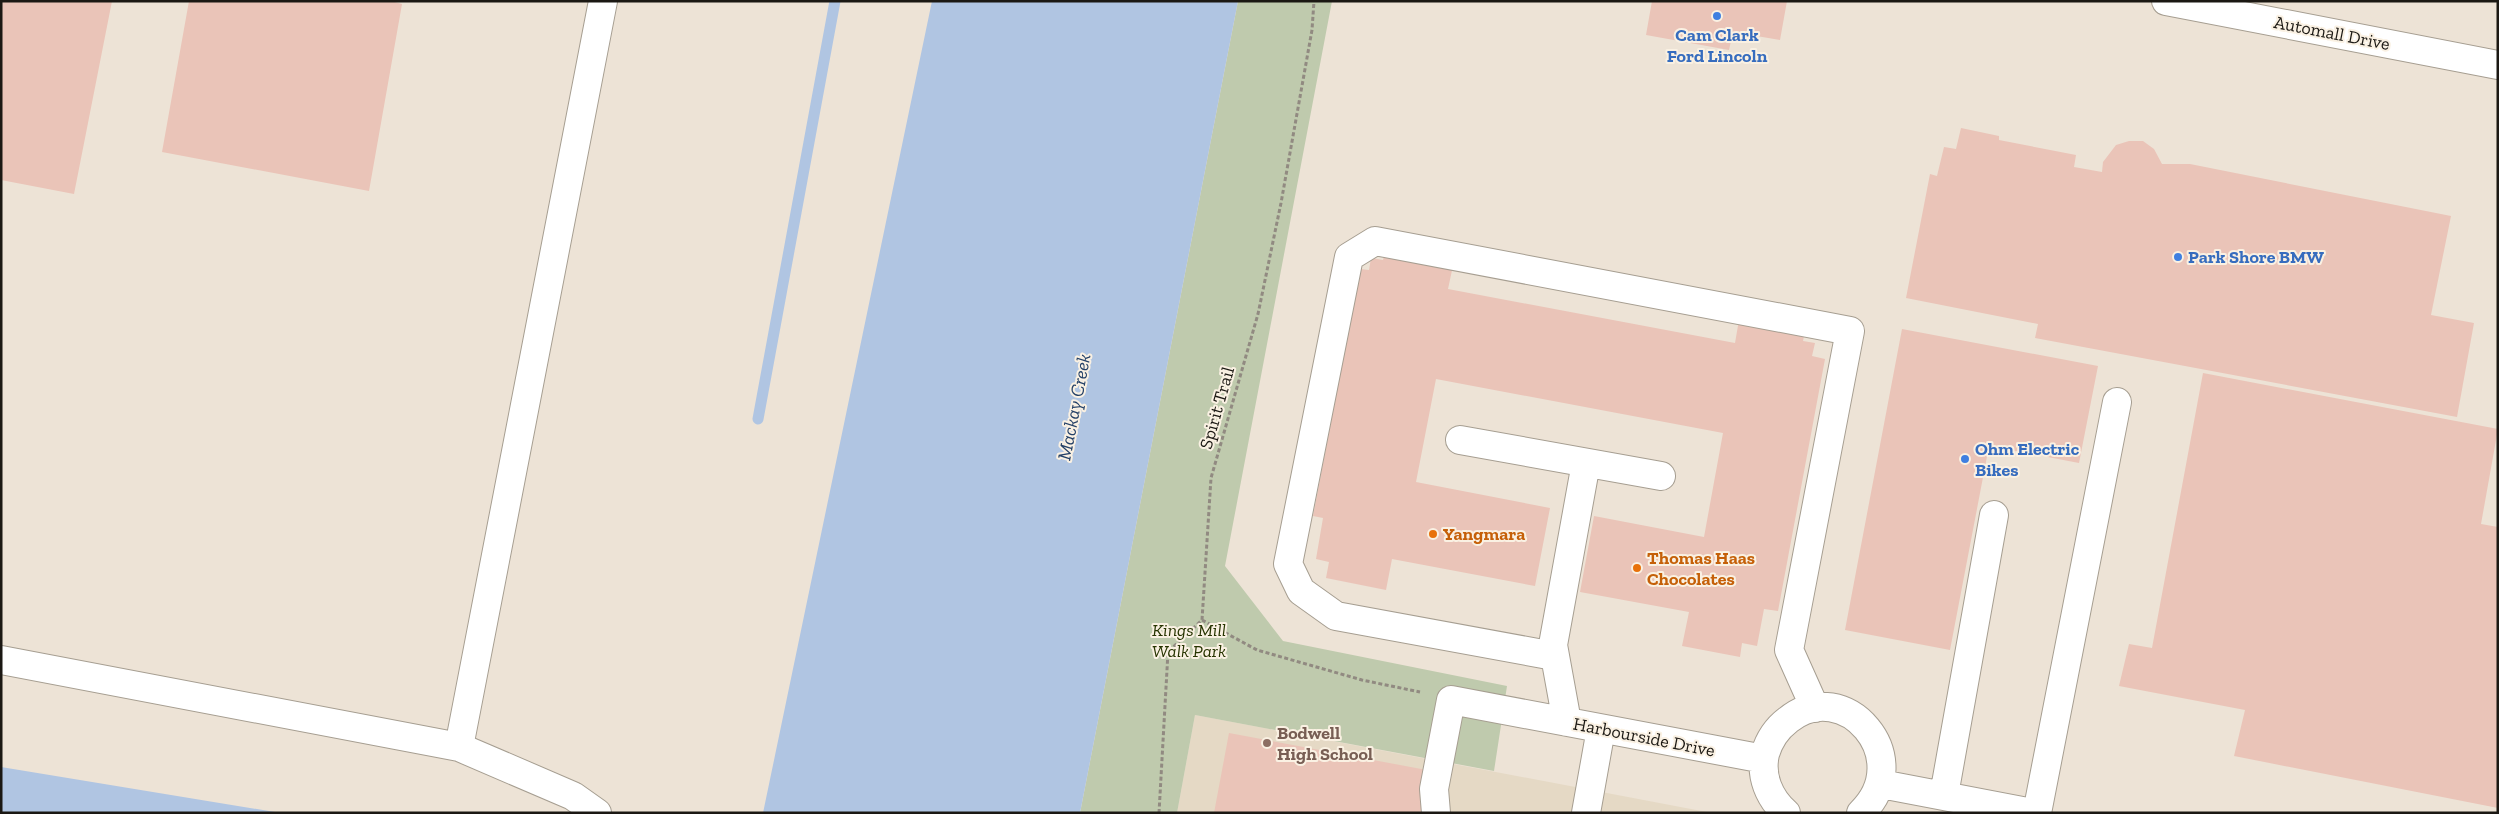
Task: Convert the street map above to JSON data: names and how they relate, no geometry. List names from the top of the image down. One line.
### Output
{"streets":{"street":["Automall Drive","Harbourside Drive"],"path":["Spirit Trail"]},"water":["Mackay Creek"],"parks":["Kings Mill Walk Park"],"places":["Cam Clark Ford Lincoln","Park Shore BMW","Ohm Electric Bikes","Yangmara","Thomas Haas Chocolates","Bodwell High School"]}
